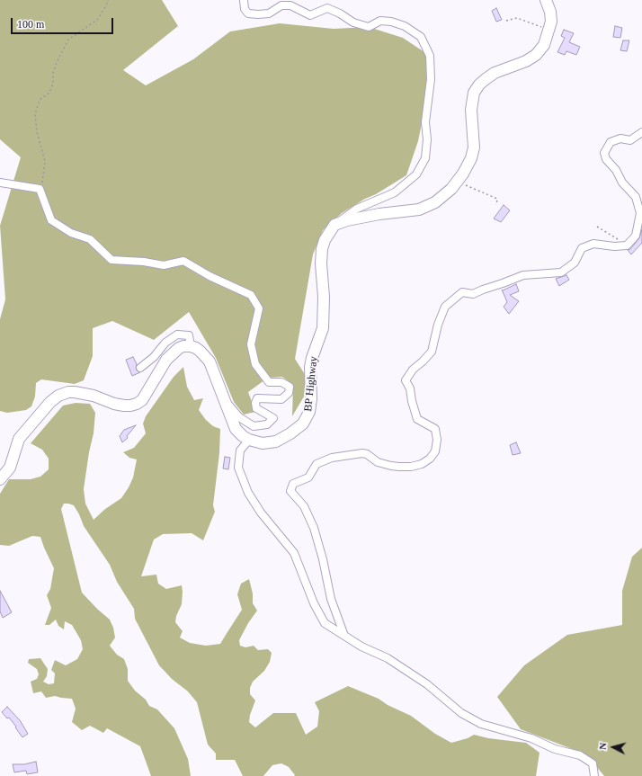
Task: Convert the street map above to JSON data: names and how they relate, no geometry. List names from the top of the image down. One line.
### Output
{"streets":{"highway":["BP Highway"]},"scale_bar":"100 m","north":"left"}
